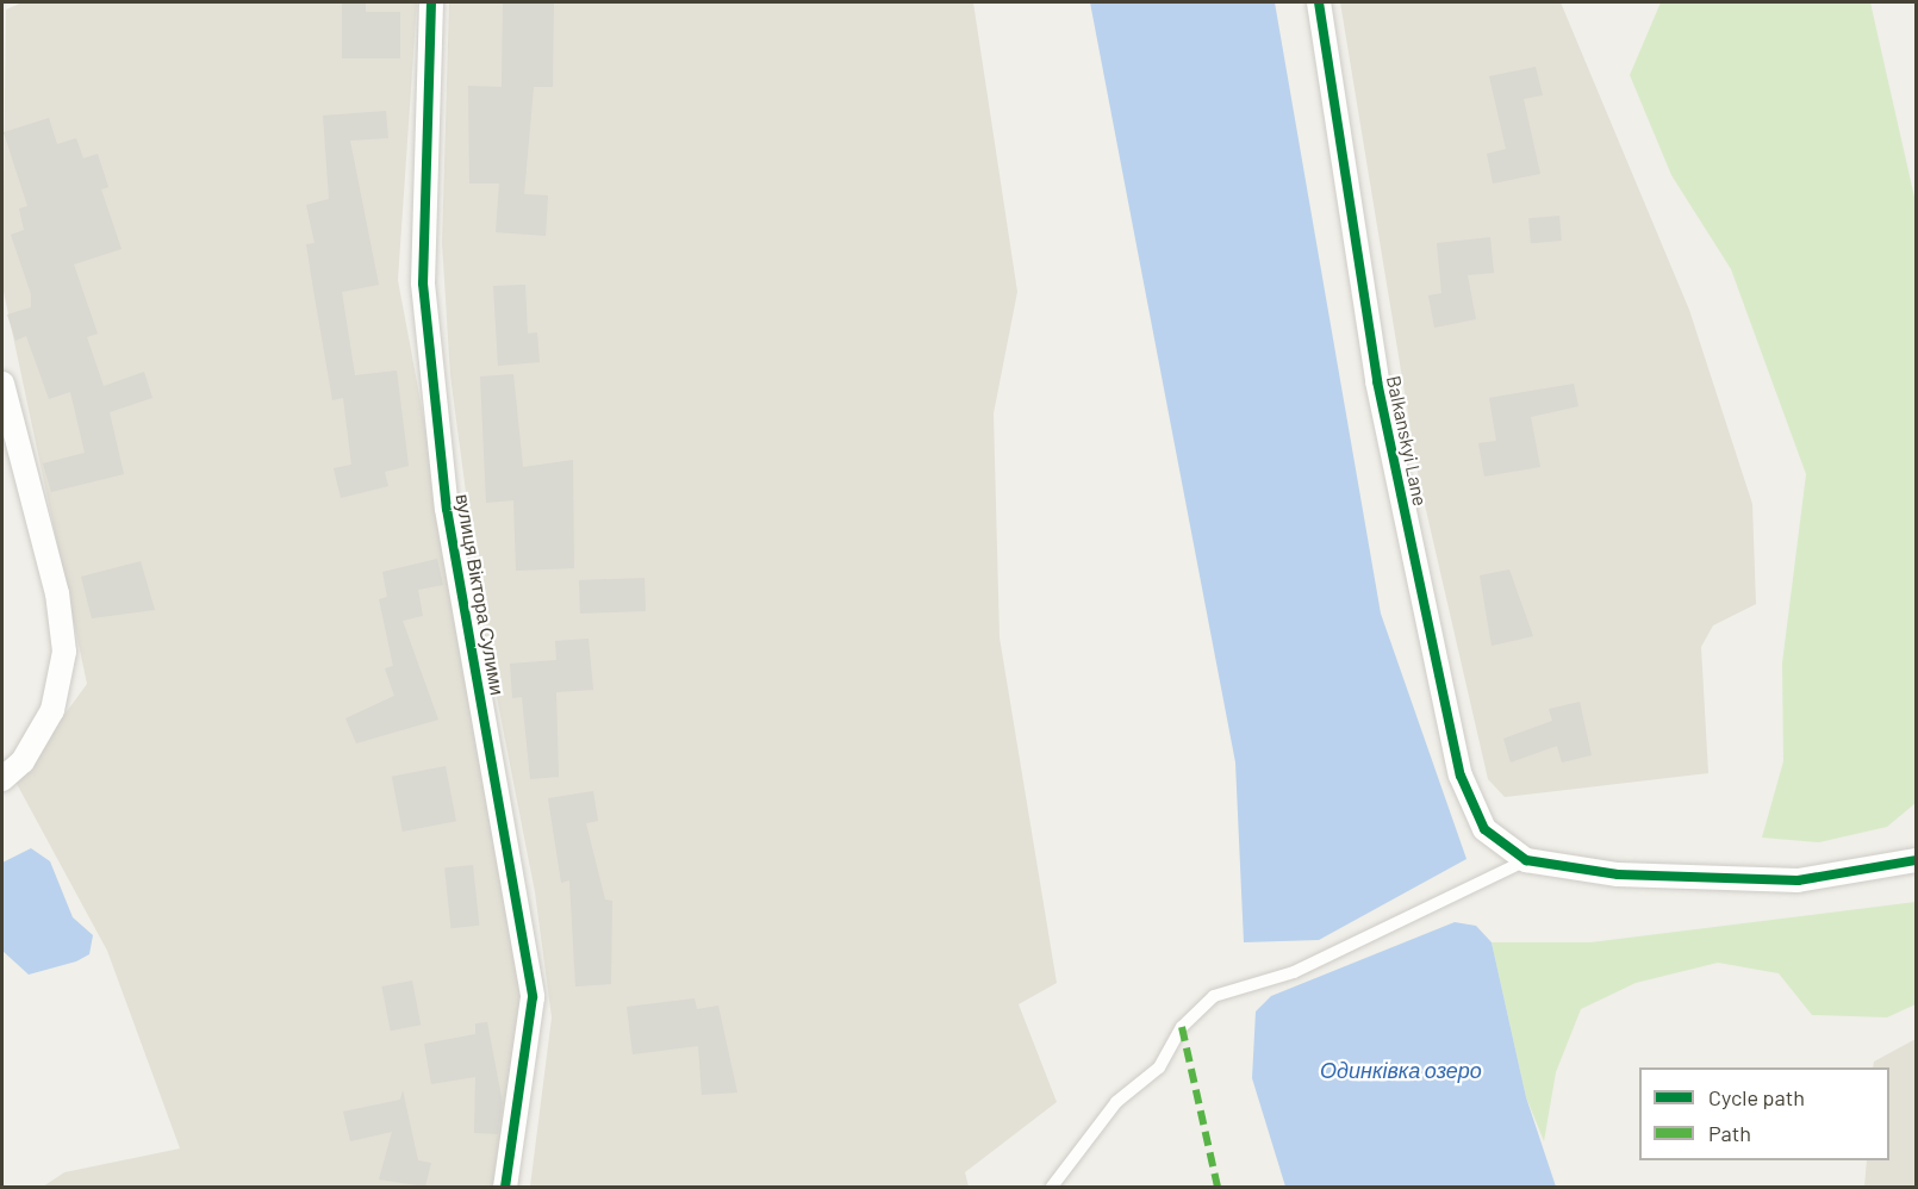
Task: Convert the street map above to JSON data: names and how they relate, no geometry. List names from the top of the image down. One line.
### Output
{"streets":{"street":["Balkanskyi Lane","вулиця Віктора Сулими"]},"water":["Одинківка озеро"],"legend":["Cycle path","Path"]}
